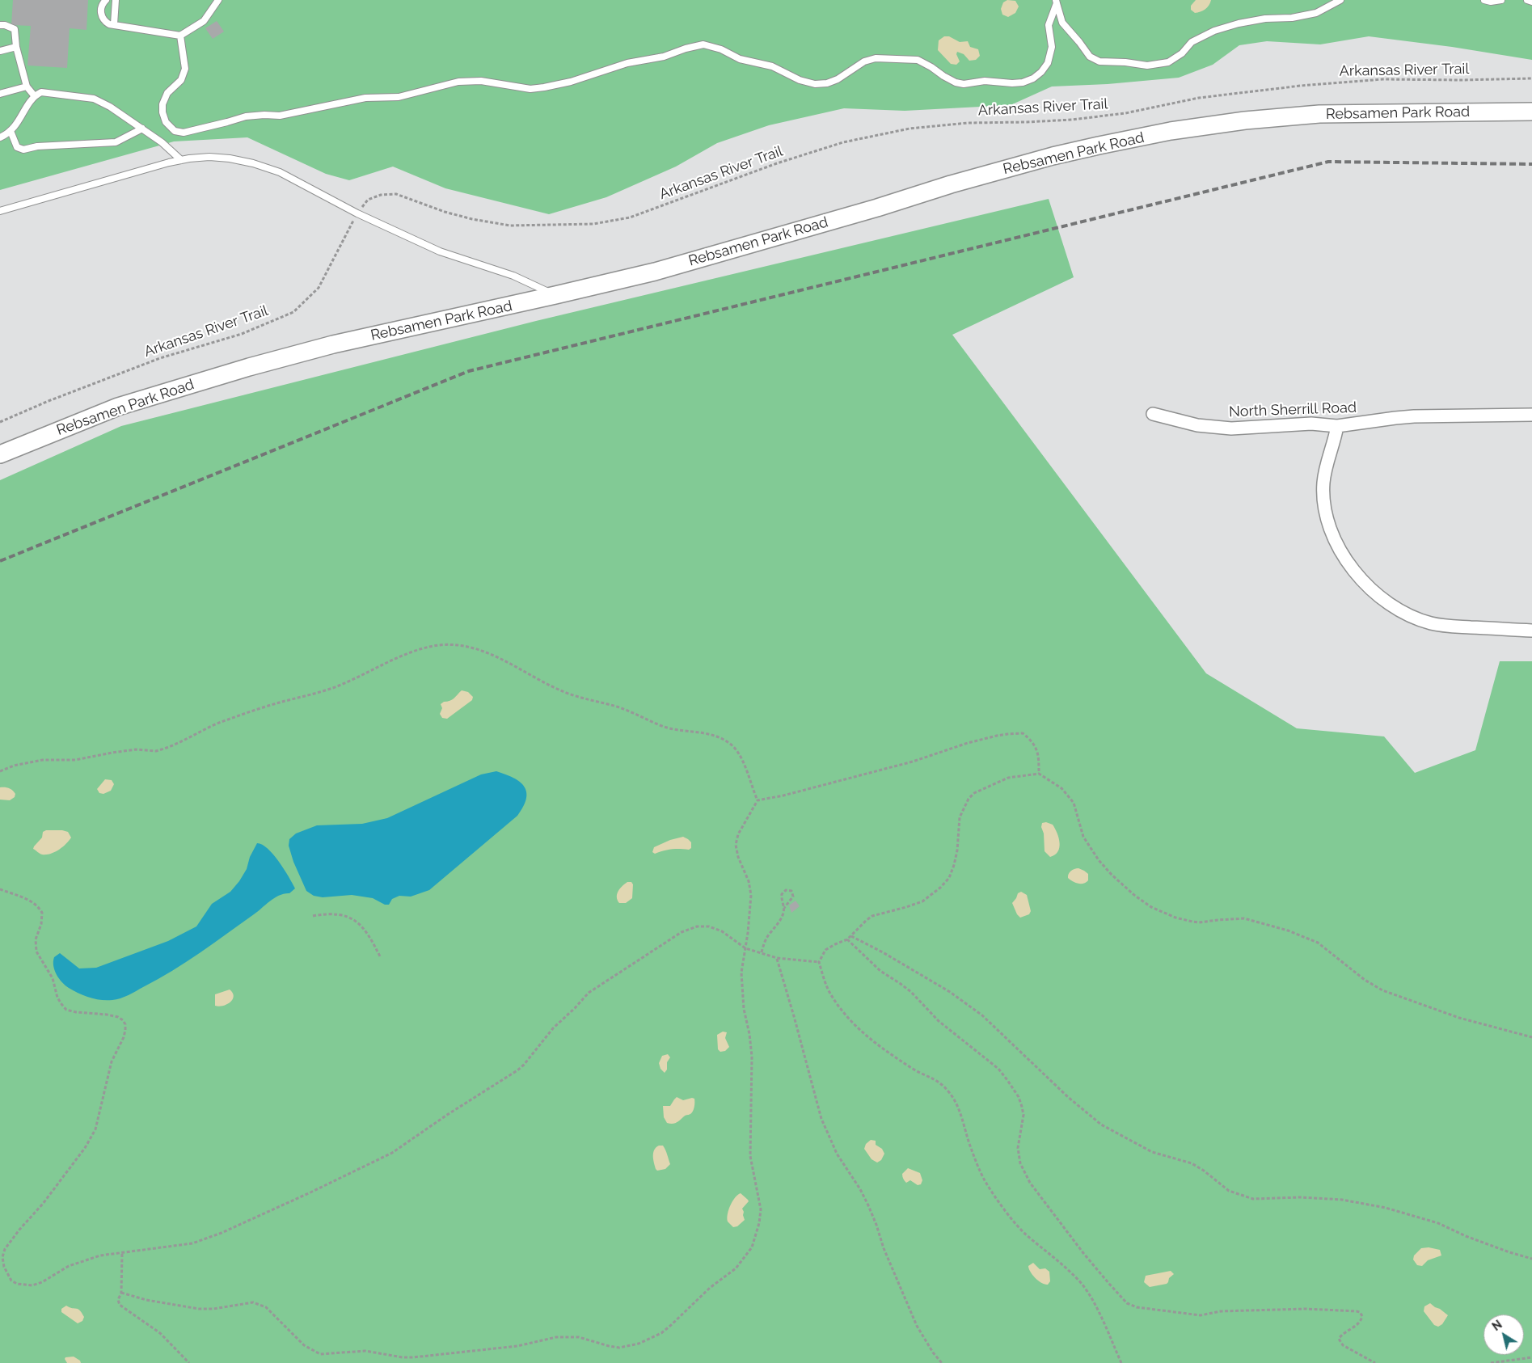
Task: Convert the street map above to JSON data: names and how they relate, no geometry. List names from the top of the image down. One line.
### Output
{"streets":{"street":["Rebsamen Park Road","North Sherrill Road"],"path":["Arkansas River Trail"]},"north":"top left"}
